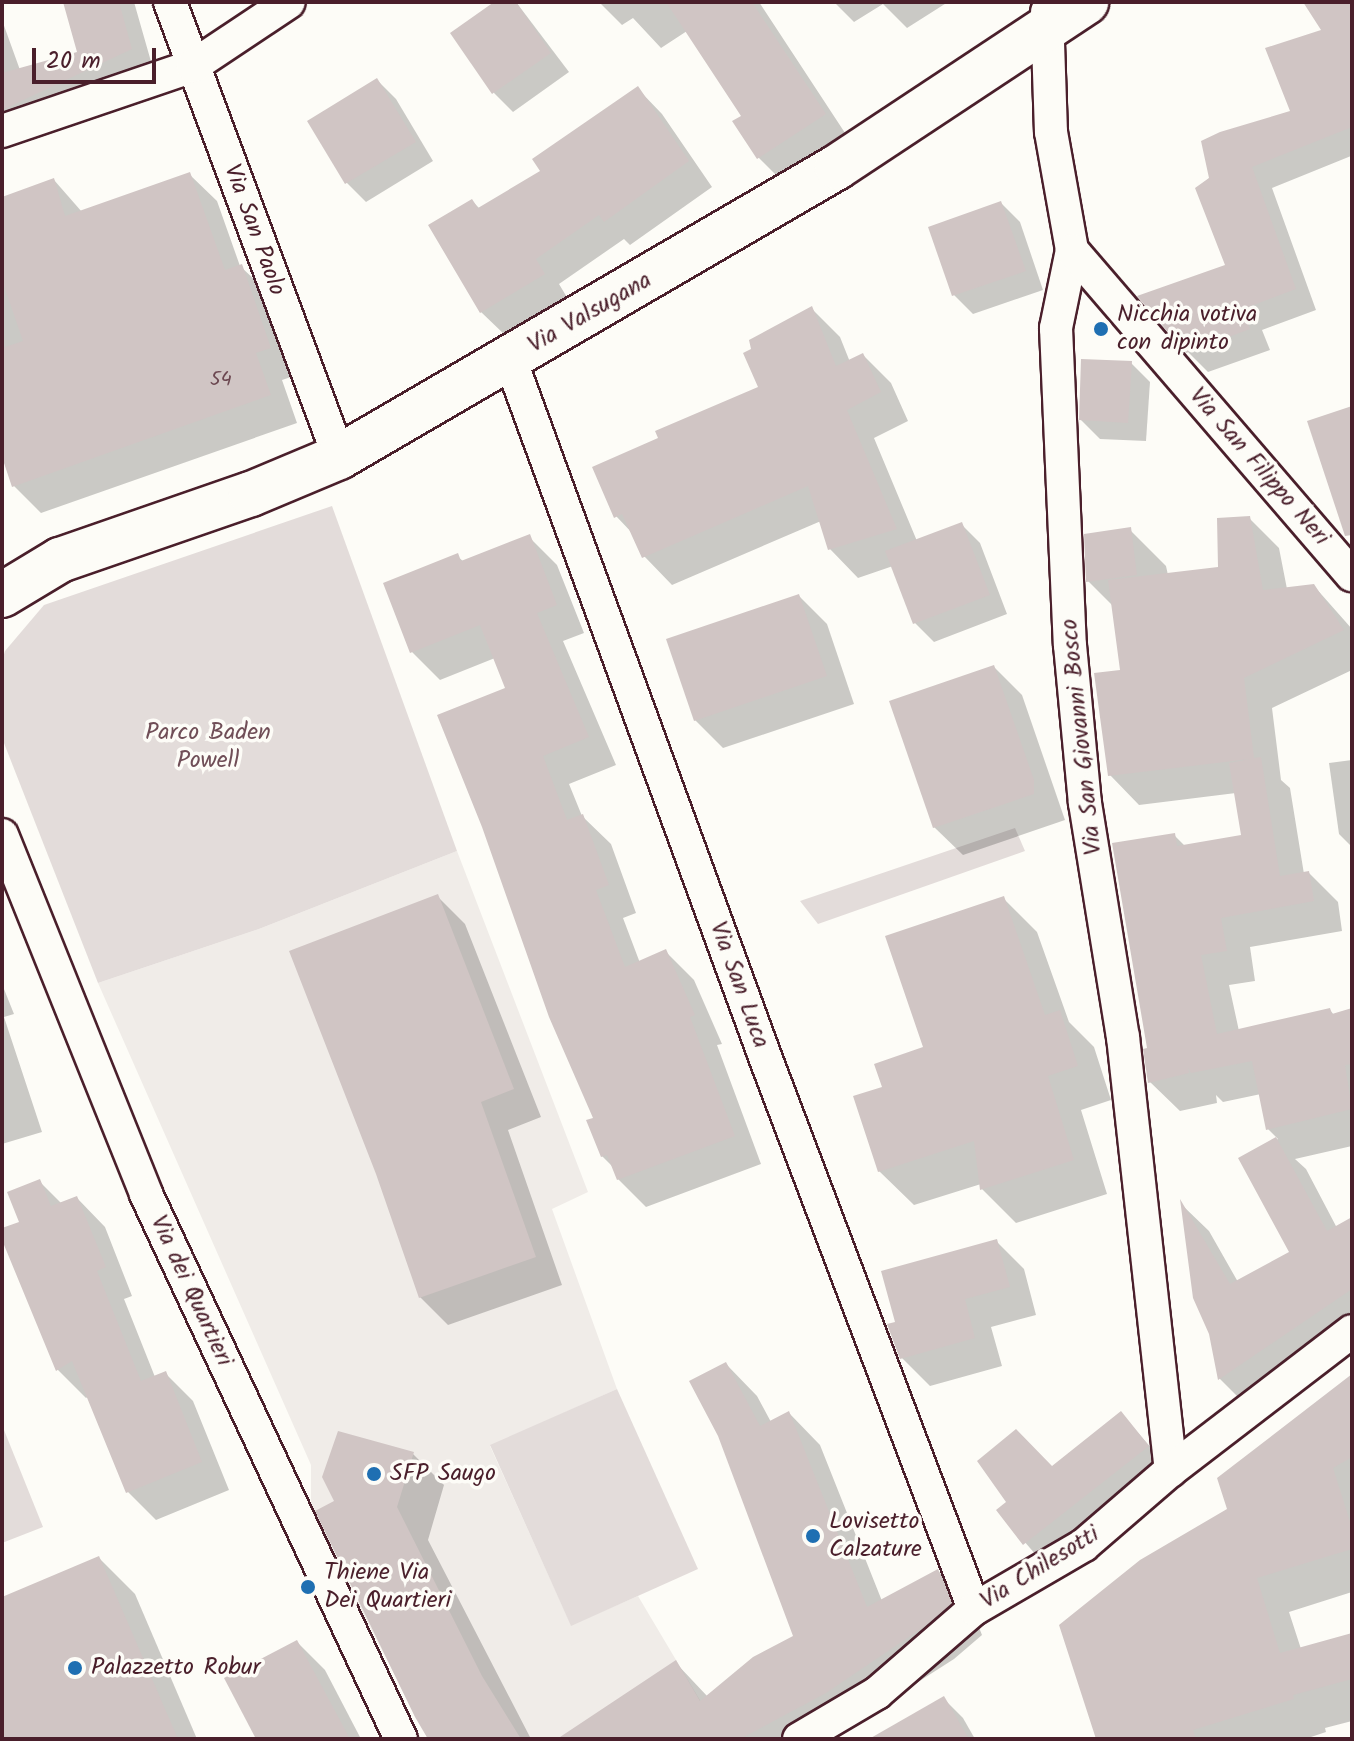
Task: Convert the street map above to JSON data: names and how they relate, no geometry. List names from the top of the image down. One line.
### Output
{"streets":{"main road":["Via Valsugana"],"street":["Via San Paolo","Via San Filippo Neri","Via San Giovanni Bosco","Via San Luca","Via dei Quartieri","Via Chilesotti"]},"crossings":[["Via San Paolo","Via Valsugana"],["Via Valsugana","Via San Giovanni Bosco"],["Via Valsugana","Via San Luca"],["Via San Filippo Neri","Via San Giovanni Bosco"],["Via San Giovanni Bosco","Via Chilesotti"],["Via San Luca","Via Chilesotti"]],"parks":["Parco Baden Powell"],"places":["Nicchia votiva con dipinto","SFP Saugo","Lovisetto Calzature","Thiene Via Dei Quartieri","Palazzetto Robur"],"house_numbers":["54"],"scale_bar":"20 m"}
